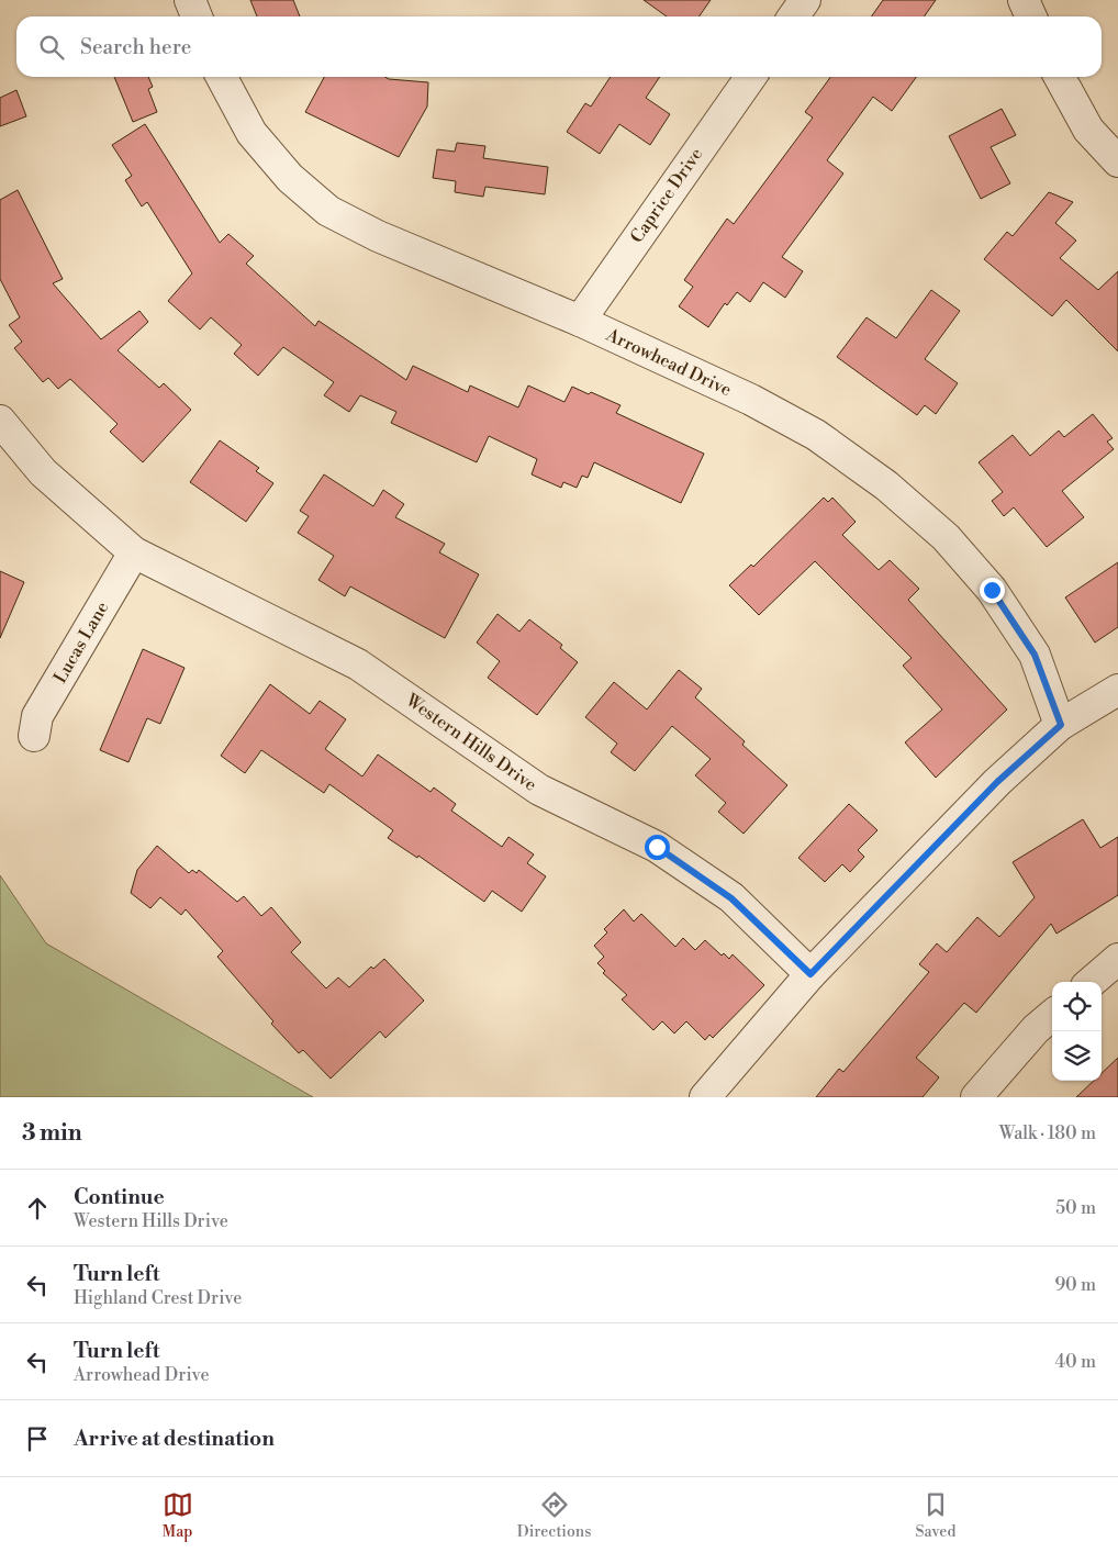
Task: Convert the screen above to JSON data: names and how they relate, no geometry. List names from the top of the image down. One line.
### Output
{"streets":{"street":["Caprice Drive","Arrowhead Drive","Lucas Lane","Western Hills Drive"]},"crossings":[["Caprice Drive","Arrowhead Drive"],["Lucas Lane","Western Hills Drive"]],"page":{"search":"Search here","heading":["3 min","Walk · 180 m"],"list":[["Continue","Western Hills Drive","50 m"],["Turn left","Highland Crest Drive","90 m"],["Turn left","Arrowhead Drive","40 m"],"Arrive at destination"],"nav":["Map","Directions","Saved"]}}
